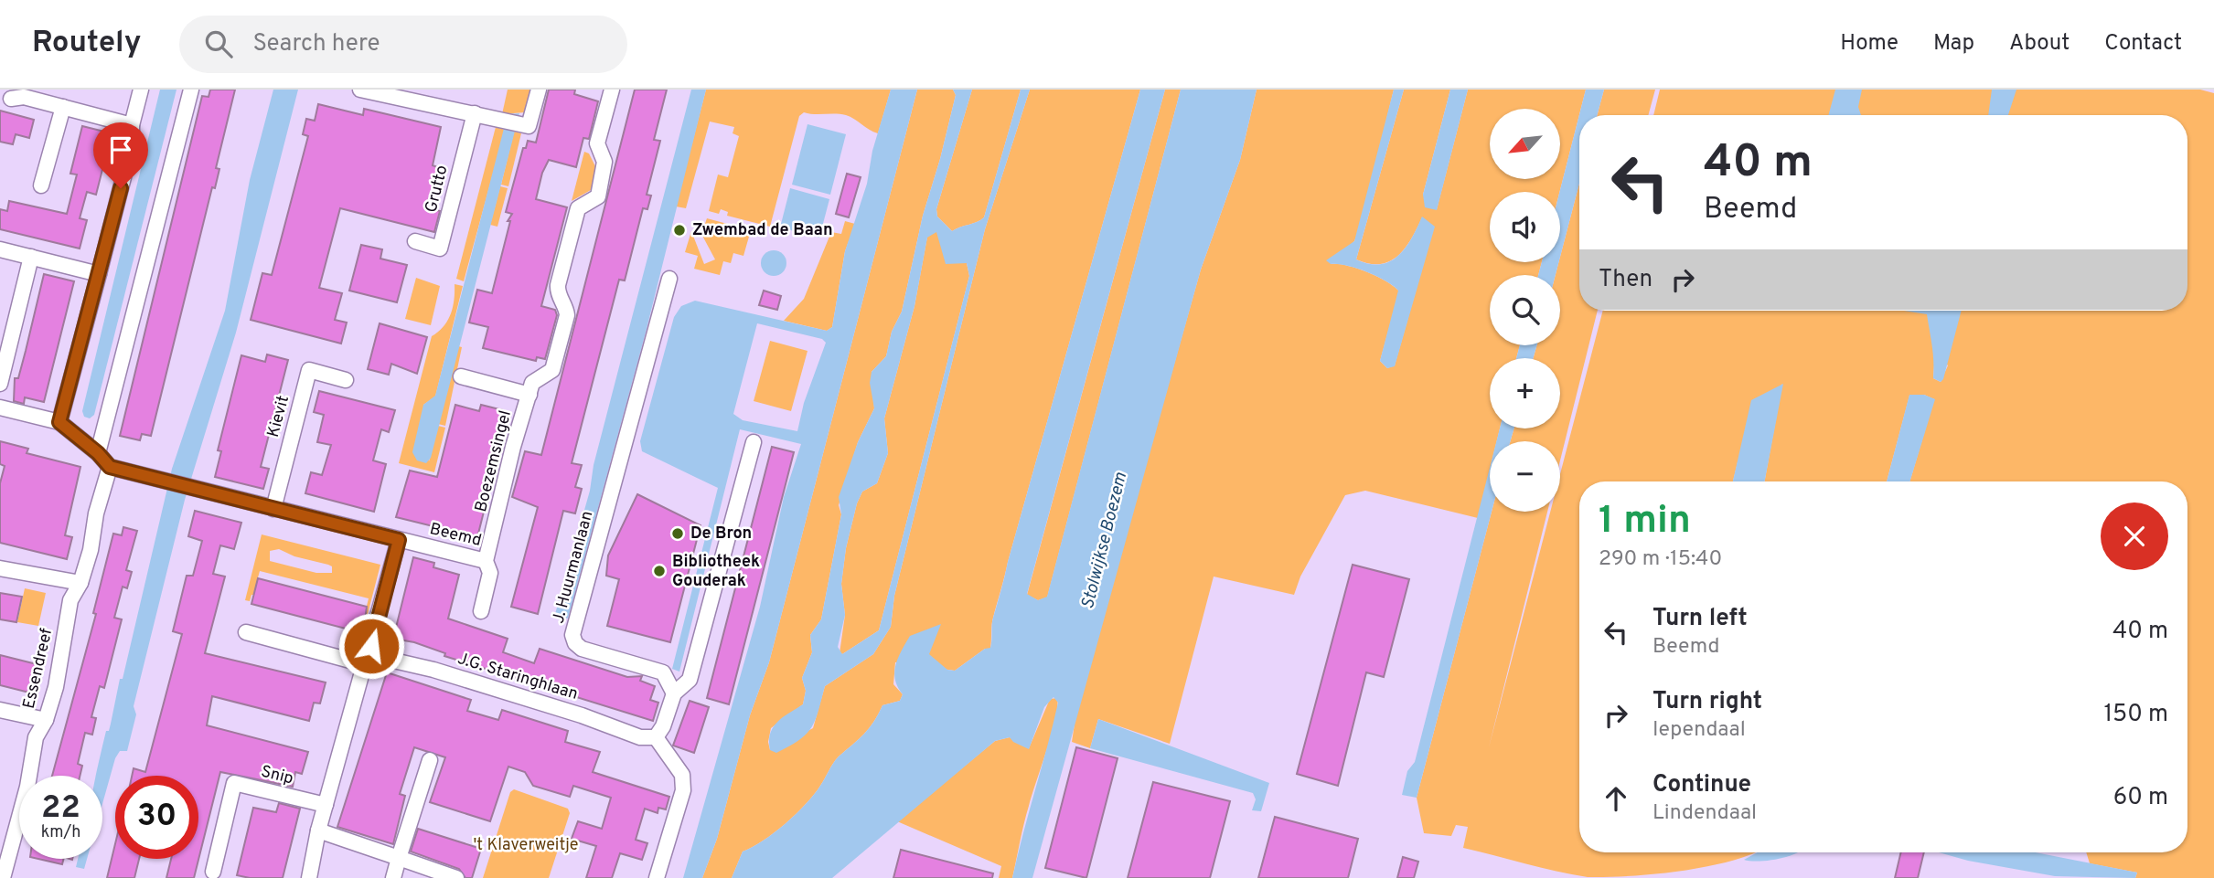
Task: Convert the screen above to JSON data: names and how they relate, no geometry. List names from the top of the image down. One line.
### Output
{"streets":{"street":["Grutto","Kievit","Boezemsingel","Beemd","J. Huurmanlaan","Essendreef","J.G. Staringhlaan","Snip"]},"crossings":[["Kievit","Beemd"],["Boezemsingel","Beemd"],["Beemd","Essendreef"]],"water":["Stolwijkse Boezem"],"parks":["'t Klaverweitje"],"places":["Zwembad de Baan","De Bron","Bibliotheek Gouderak"],"north":"bottom left","page":{"header":"Routely","search":"Search here","nav":["Home","Map","About","Contact"],"map_buttons":["+","−"],"turn":["40 m","Beemd"],"then":"Then","heading":["1 min","290 m · 15:40"],"list":[{"name":"Turn left","note":"Beemd","value":"40 m"},{"name":"Turn right","note":"Iependaal","value":"150 m"},{"name":"Continue","note":"Lindendaal","value":"60 m"}],"speed":"22 km/h","limit":"30"}}
